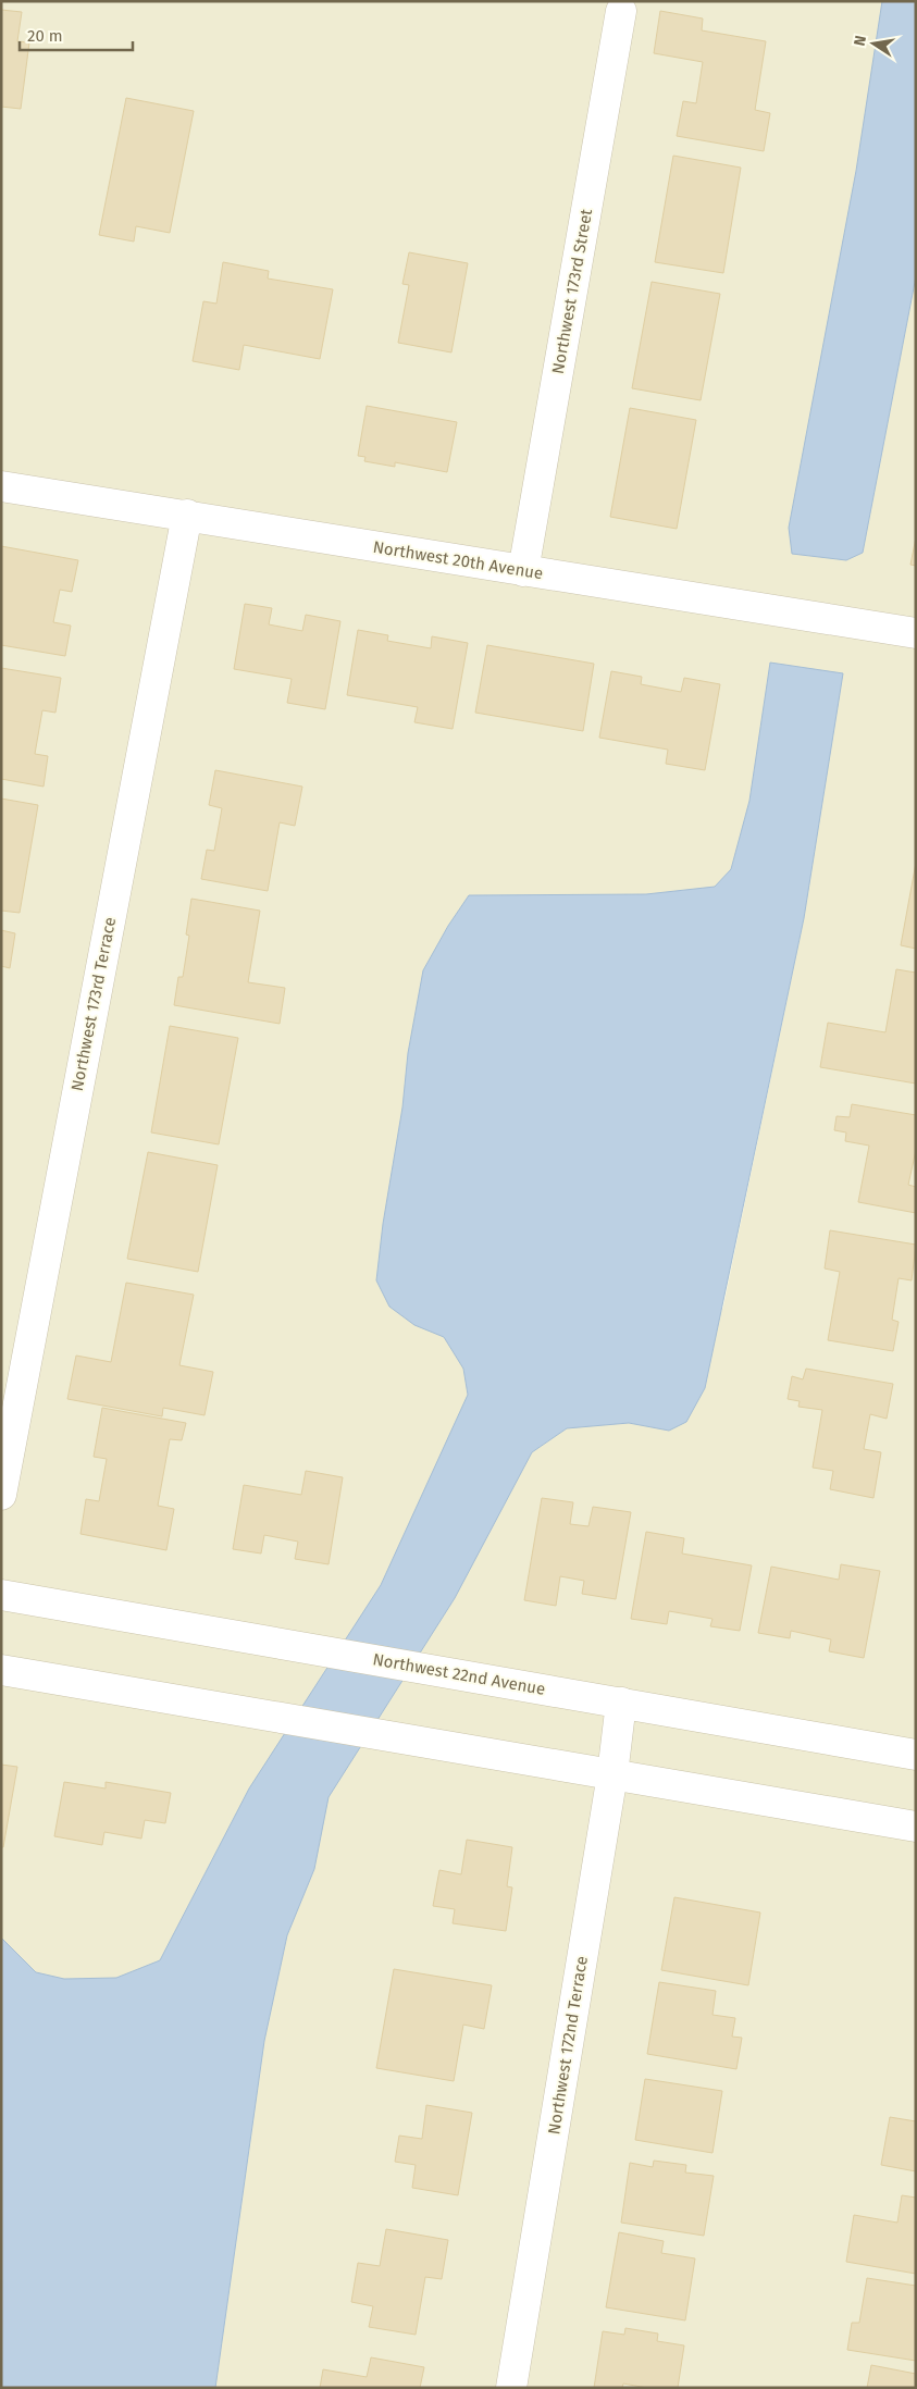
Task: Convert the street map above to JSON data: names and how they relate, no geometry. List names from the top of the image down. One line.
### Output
{"streets":{"street":["Northwest 173rd Street","Northwest 20th Avenue","Northwest 173rd Terrace","Northwest 22nd Avenue","Northwest 172nd Terrace"]},"crossings":[["Northwest 173rd Street","Northwest 20th Avenue"],["Northwest 20th Avenue","Northwest 173rd Terrace"],["Northwest 22nd Avenue","Northwest 172nd Terrace"]],"scale_bar":"20 m","north":"left"}
